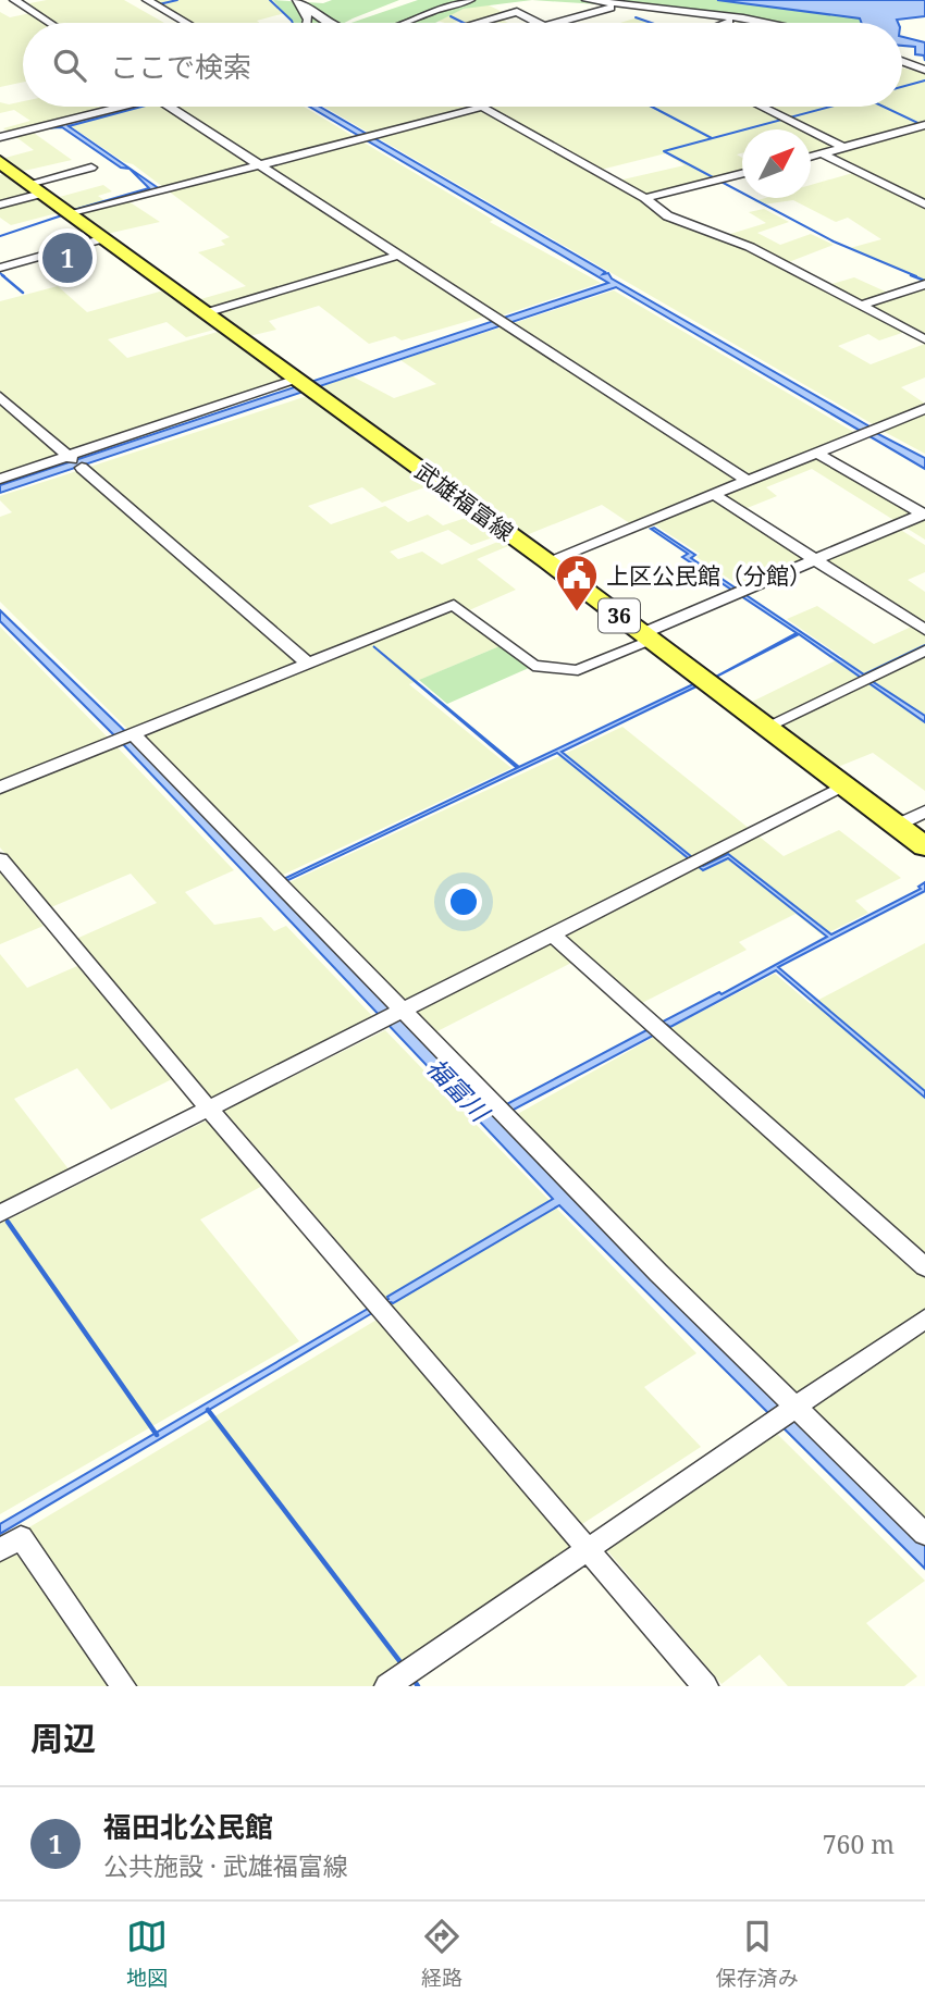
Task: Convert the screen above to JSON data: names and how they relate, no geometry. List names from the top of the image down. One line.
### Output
{"streets":{"main road":["武雄福富線","36"]},"water":["福富川"],"places":{"public building":["上区公民館（分館）"]},"north":"top right","page":{"search":"ここで検索","pins":"1","heading":"周辺","list":[{"mark":"1","name":"福田北公民館","note":"公共施設 · 武雄福富線","value":"760 m"}],"nav":["地図","経路","保存済み"]}}
